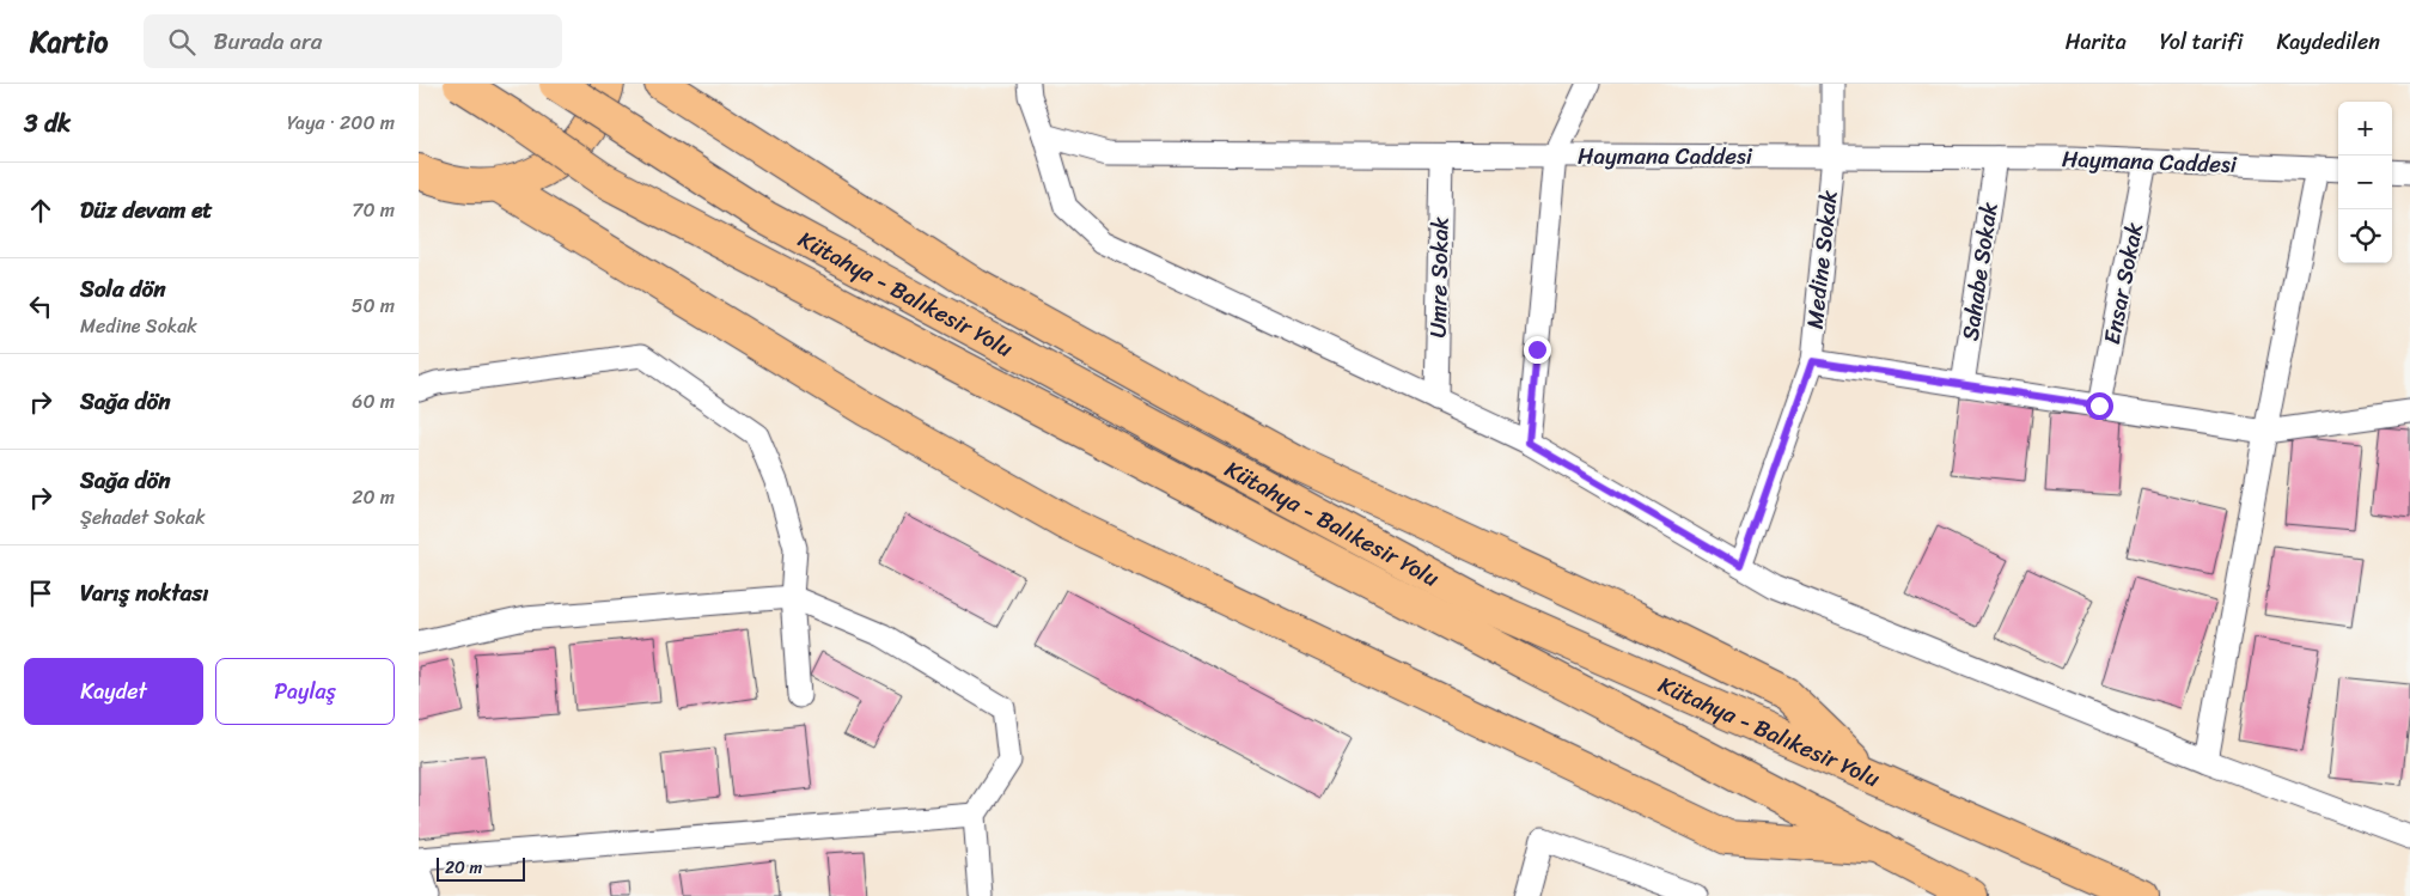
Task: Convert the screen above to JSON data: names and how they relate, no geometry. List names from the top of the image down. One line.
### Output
{"streets":{"highway":["Kütahya - Balıkesir Yolu"],"street":["Haymana Caddesi","Medine Sokak","Sahabe Sokak","Umre Sokak","Ensar Sokak"]},"crossings":[["Haymana Caddesi","Medine Sokak"],["Haymana Caddesi","Sahabe Sokak"],["Haymana Caddesi","Umre Sokak"],["Haymana Caddesi","Ensar Sokak"]],"scale_bar":"20 m","page":{"header":"Kartio","search":"Burada ara","nav":["Harita","Yol tarifi","Kaydedilen"],"heading":["3 dk","Yaya · 200 m"],"map_buttons":["+","−"],"list":[["Düz devam et","70 m"],["Sola dön","Medine Sokak","50 m"],["Sağa dön","60 m"],["Sağa dön","Şehadet Sokak","20 m"],"Varış noktası"],"buttons":["Kaydet","Paylaş"],"scale":"20 m"}}
